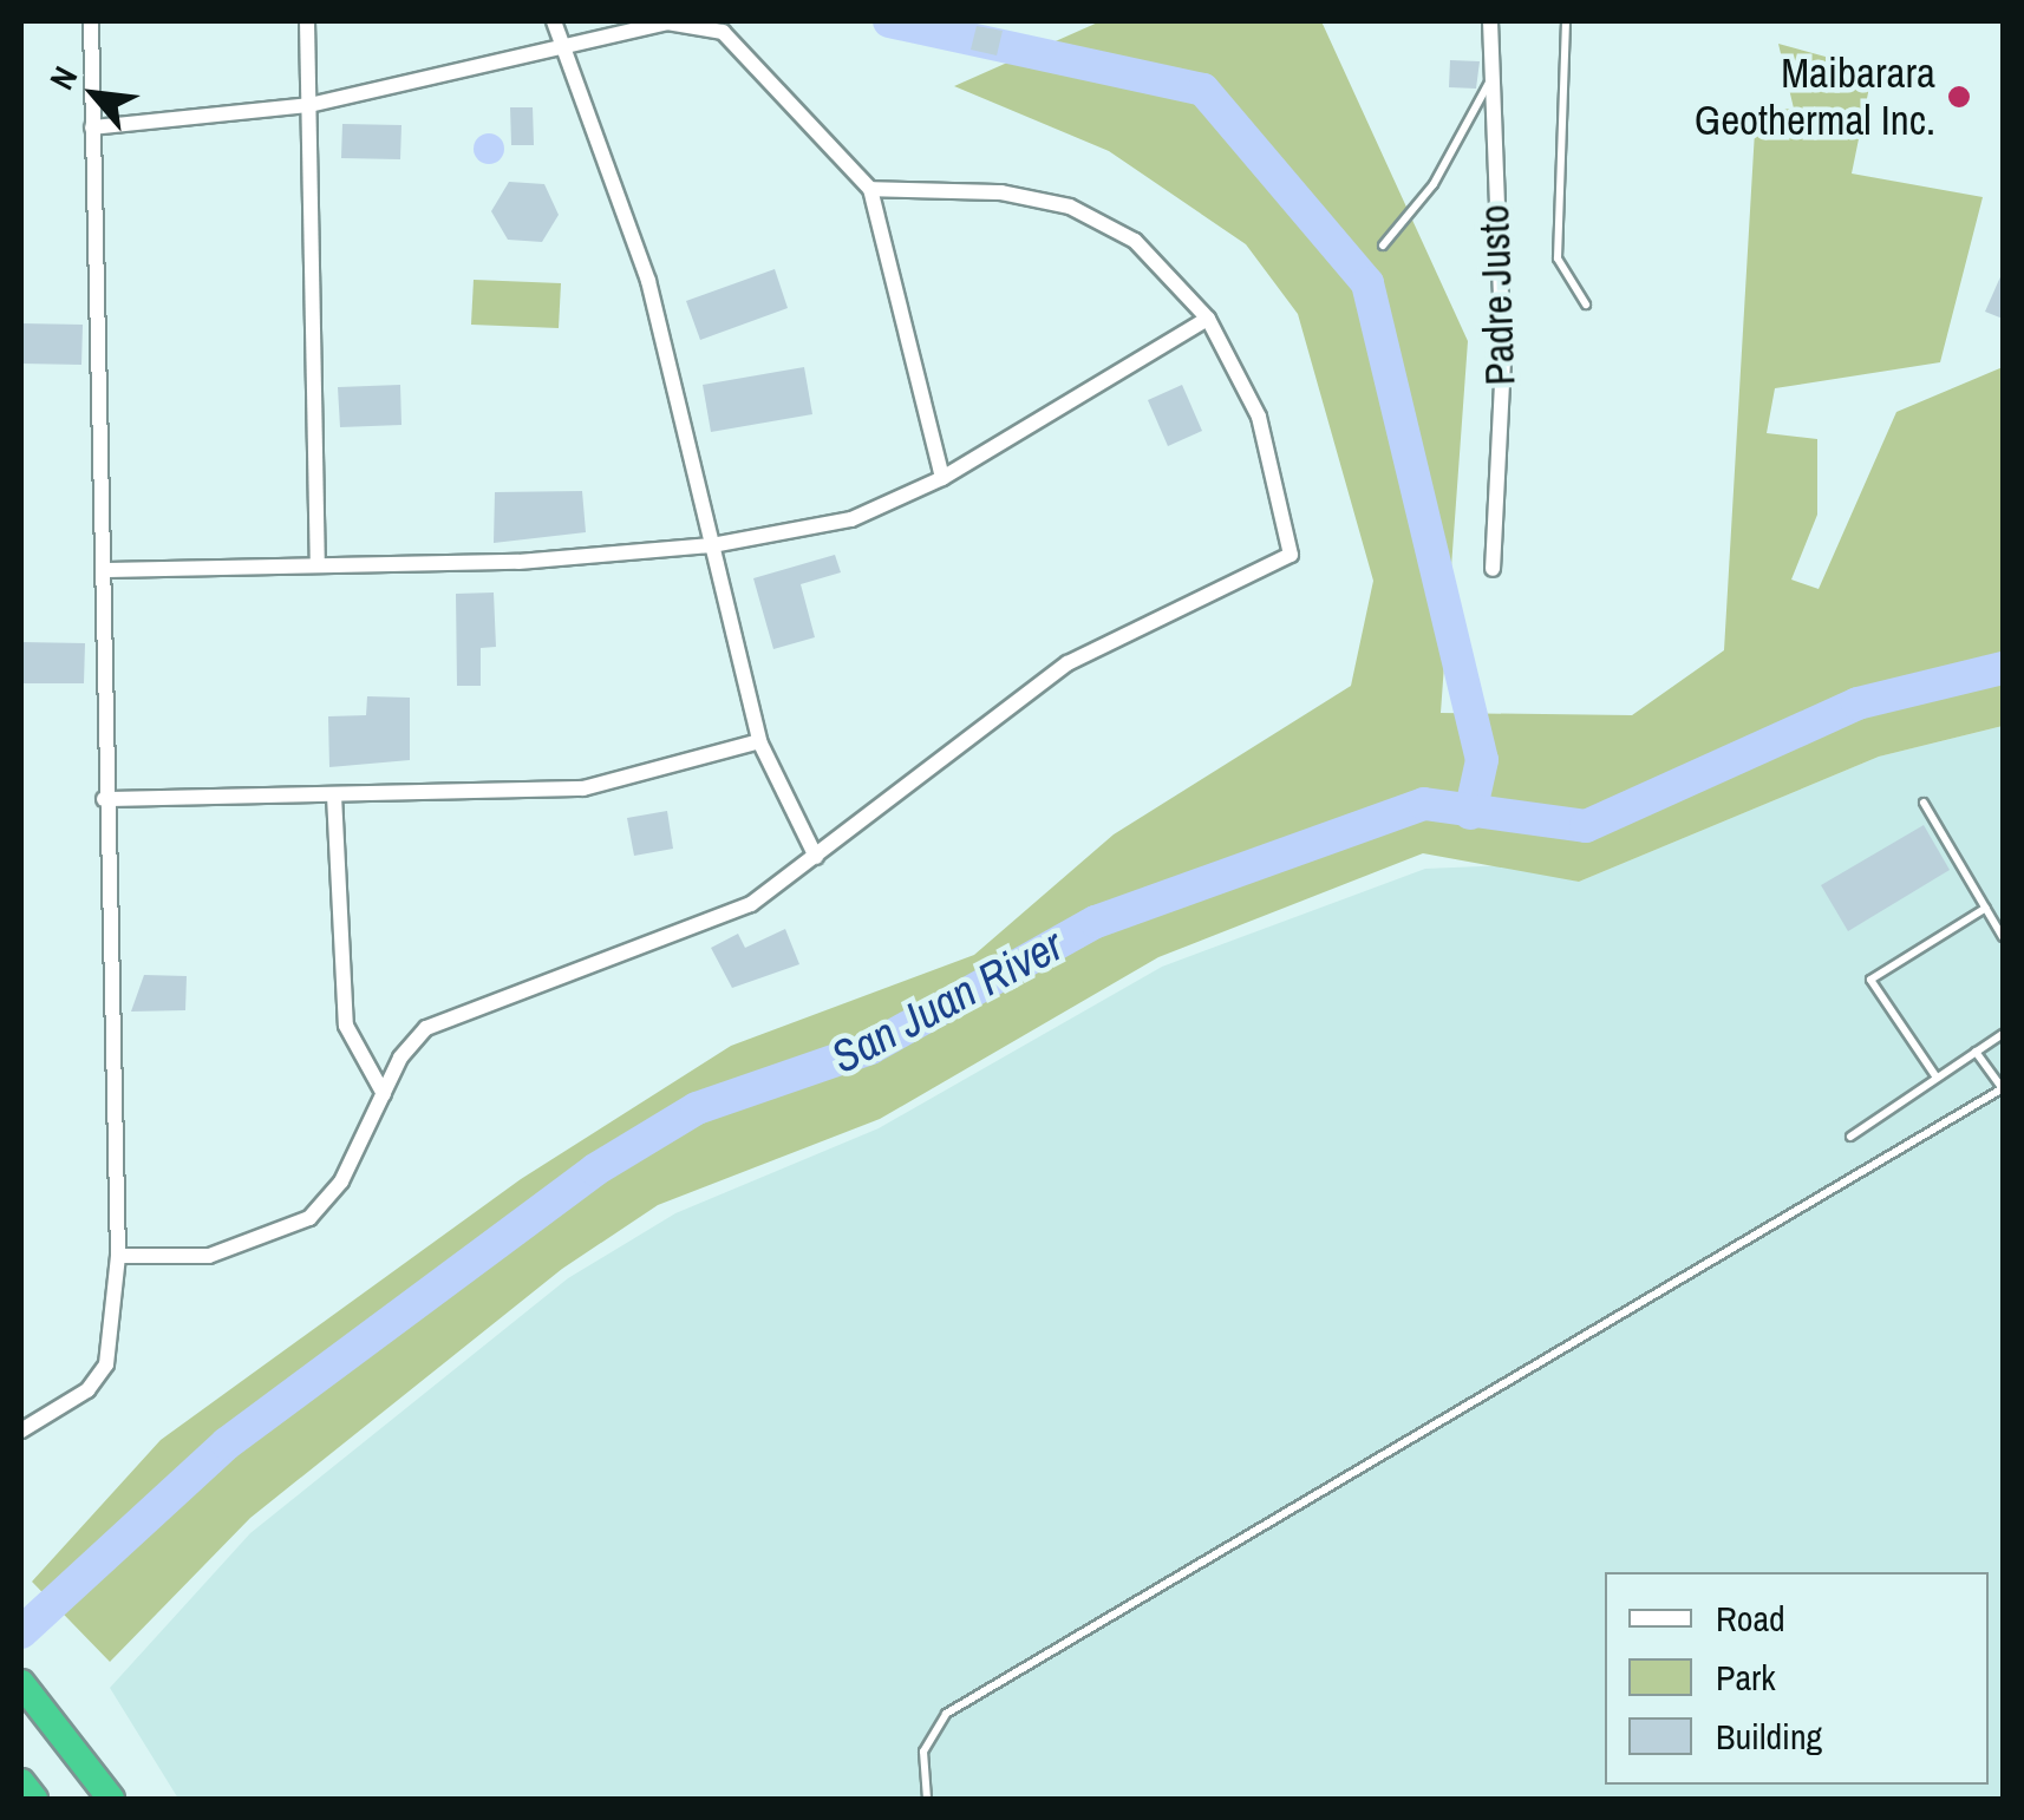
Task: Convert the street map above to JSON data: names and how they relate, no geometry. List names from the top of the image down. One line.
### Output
{"streets":{"street":["Padre Justo"]},"water":["San Juan River"],"places":["Maibarara Geothermal Inc."],"legend":["Road","Park","Building"],"north":"top left"}
